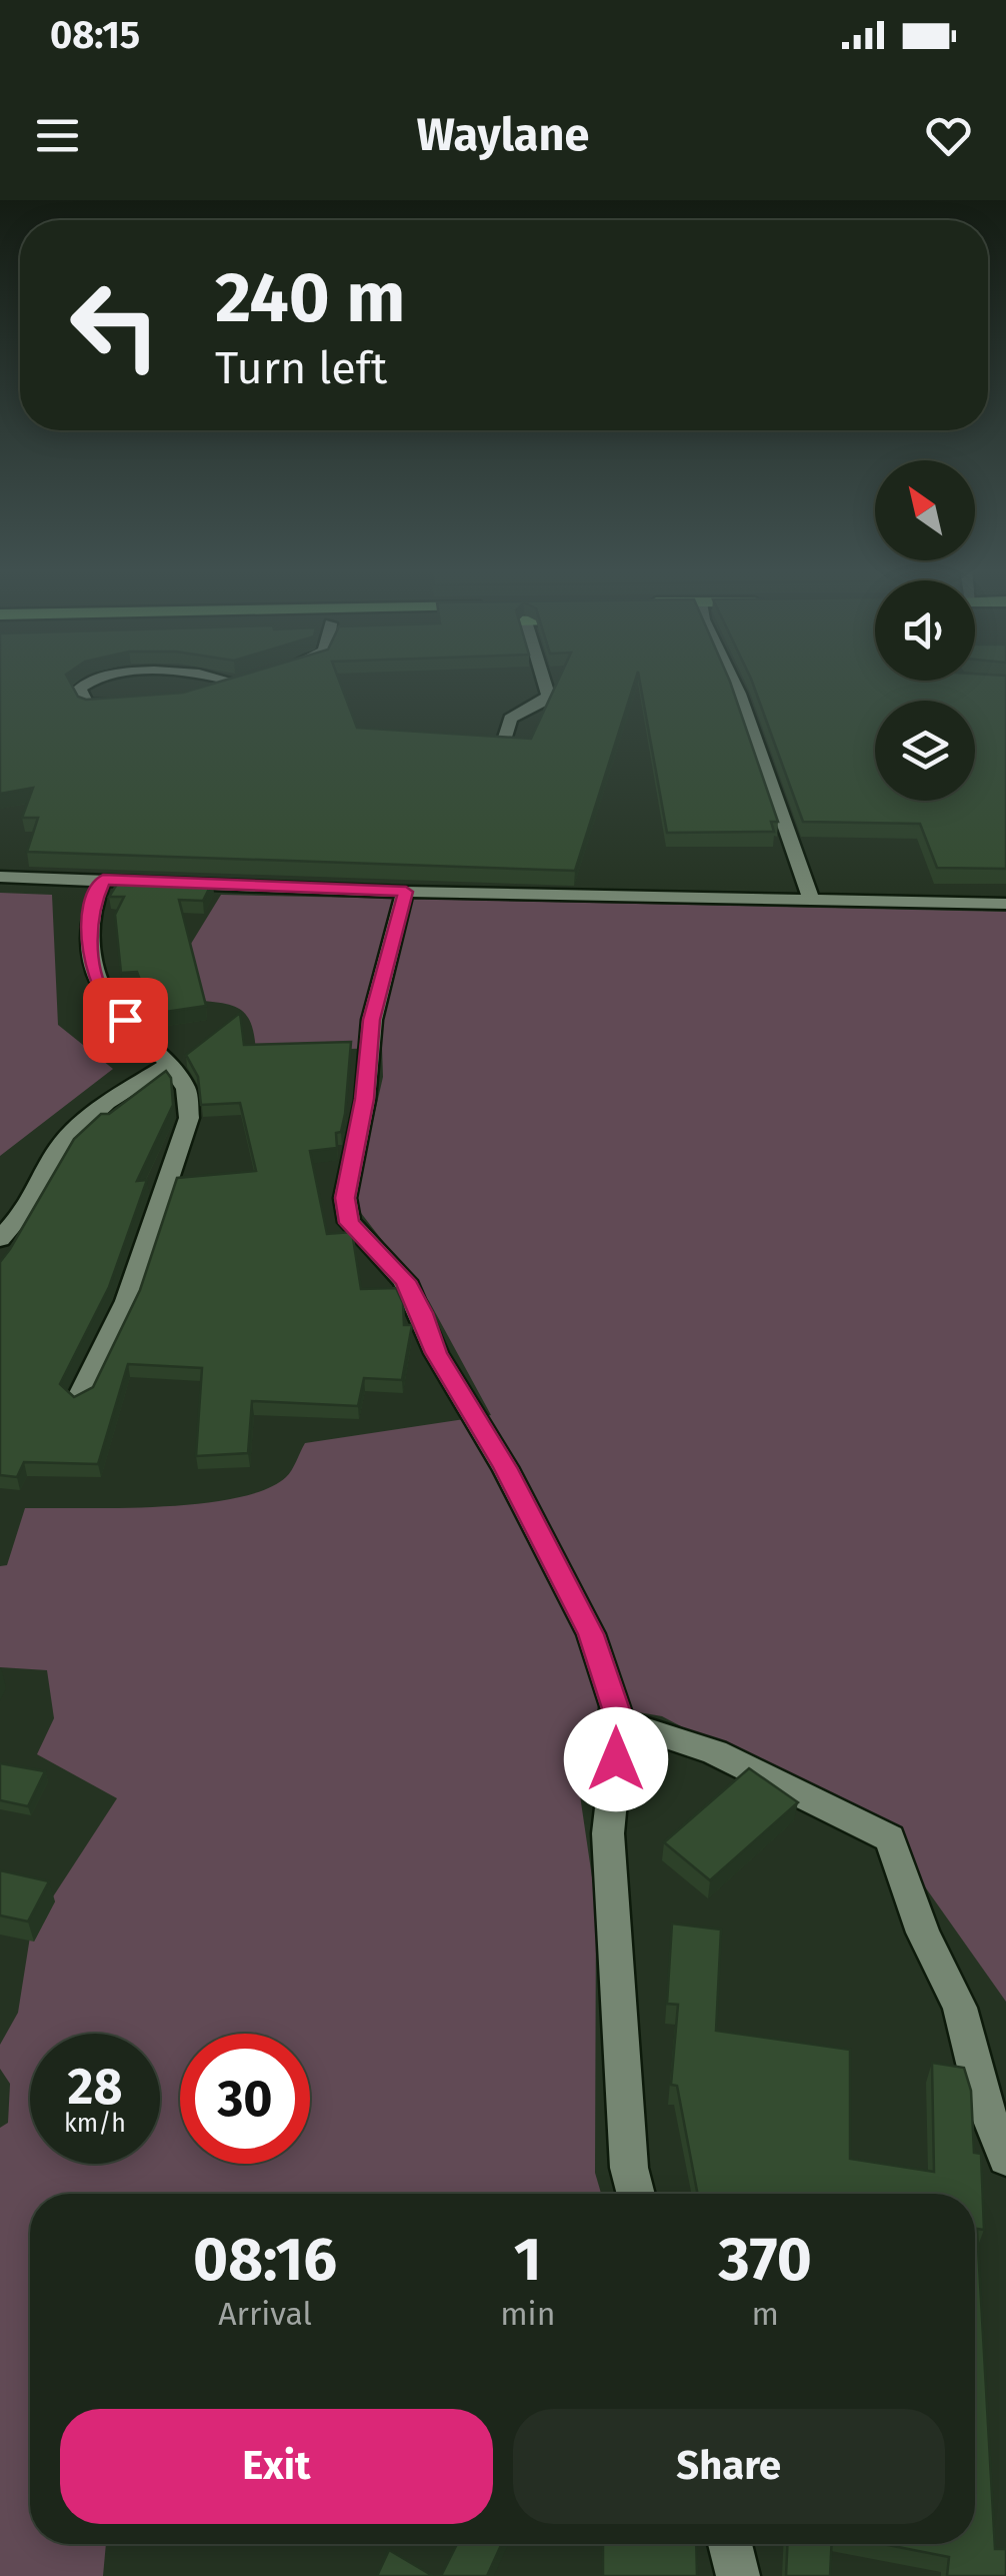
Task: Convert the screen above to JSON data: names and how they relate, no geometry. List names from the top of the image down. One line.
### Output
{"north":"top left","page":{"status":"08:15","header":"Waylane","turn":["240 m","Turn left"],"speed":"28 km/h","limit":"30","eta":["08:16","Arrival","1","min","370","m"],"buttons":["Exit","Share"]}}
